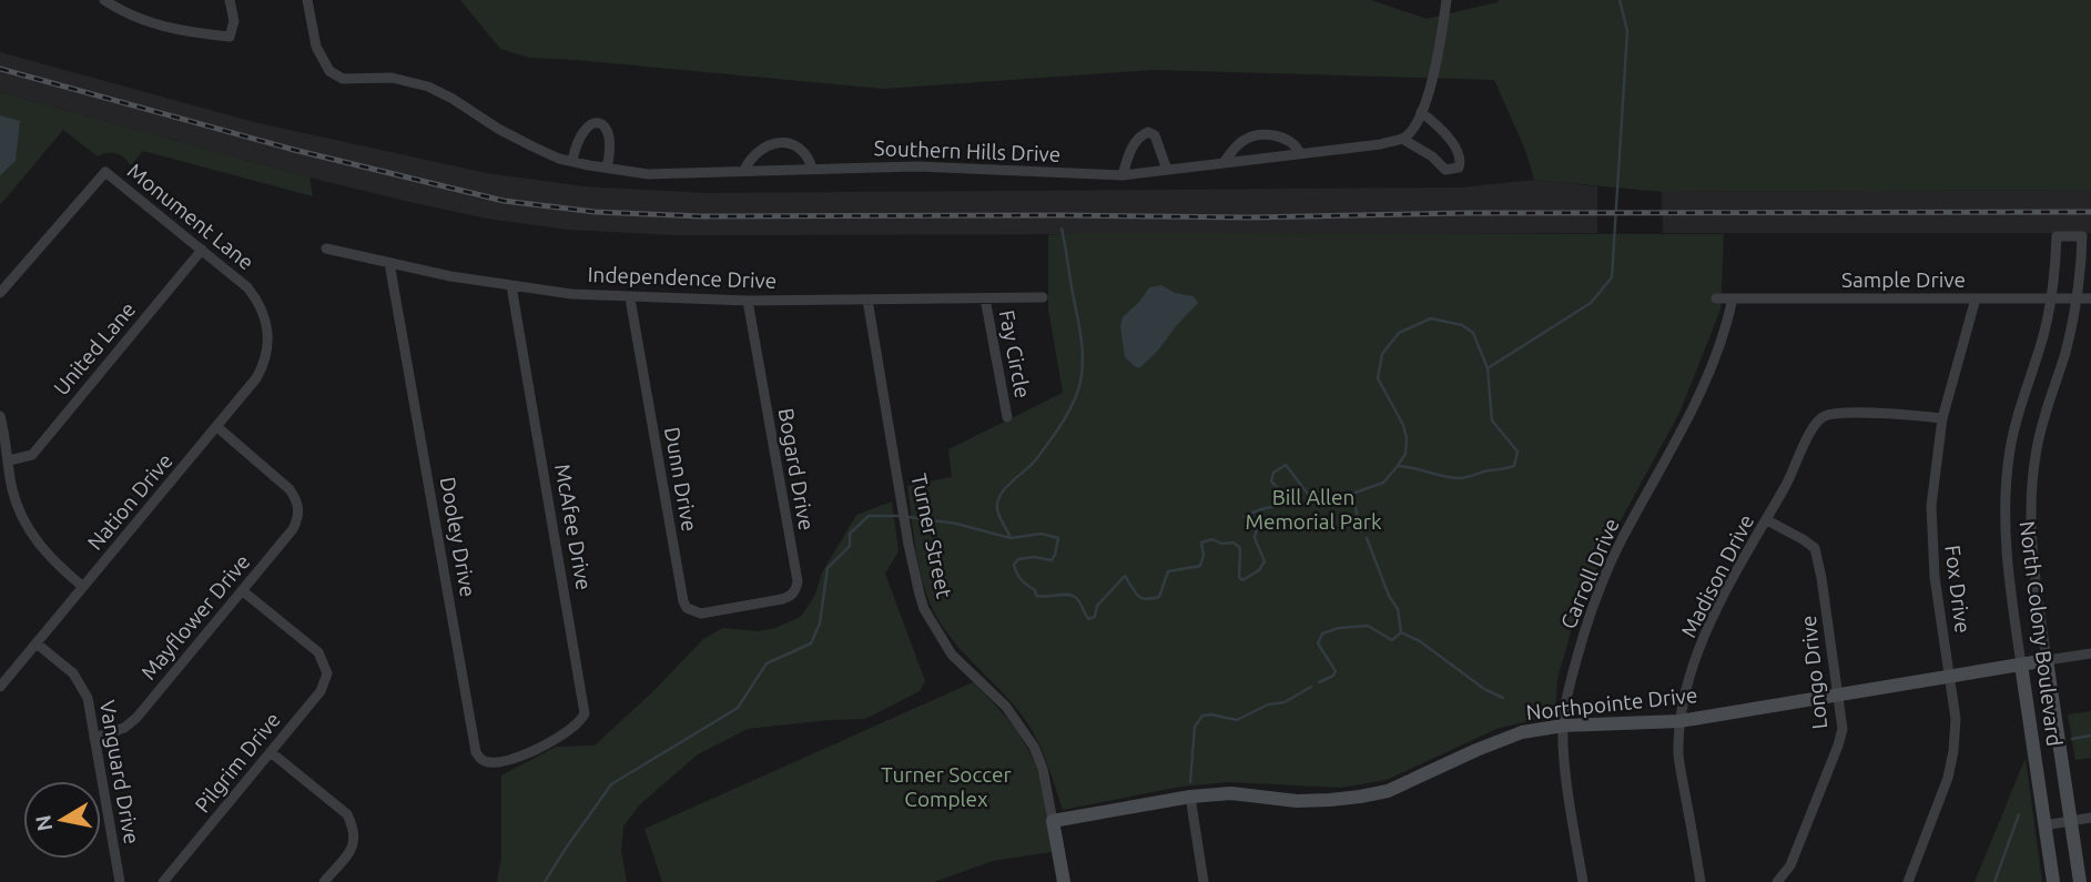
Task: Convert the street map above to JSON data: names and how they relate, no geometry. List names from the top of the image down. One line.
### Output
{"streets":{"street":["Southern Hills Drive","Monument Lane","Independence Drive","Sample Drive","United Lane","Fay Circle","Bogard Drive","Dunn Drive","Nation Drive","McAfee Drive","Turner Street","Dooley Drive","Carroll Drive","Madison Drive","Fox Drive","Mayflower Drive","North Colony Boulevard","Longo Drive","Northpointe Drive","Pilgrim Drive","Vanguard Drive"]},"crossings":[["Monument Lane","United Lane"],["Monument Lane","Nation Drive"],["Independence Drive","Fay Circle"],["Independence Drive","Bogard Drive"],["Independence Drive","Dunn Drive"],["Independence Drive","McAfee Drive"],["Independence Drive","Turner Street"],["Independence Drive","Dooley Drive"],["Sample Drive","Carroll Drive"],["Sample Drive","Fox Drive"],["Sample Drive","North Colony Boulevard"],["Bogard Drive","Dunn Drive"],["Nation Drive","Mayflower Drive"],["Nation Drive","Vanguard Drive"],["McAfee Drive","Dooley Drive"],["Turner Street","Northpointe Drive"],["Carroll Drive","Northpointe Drive"],["Madison Drive","Fox Drive"],["Madison Drive","Longo Drive"],["Madison Drive","Northpointe Drive"],["Fox Drive","Northpointe Drive"],["Mayflower Drive","Pilgrim Drive"],["Mayflower Drive","Vanguard Drive"],["North Colony Boulevard","Northpointe Drive"],["Longo Drive","Northpointe Drive"]],"parks":["Bill Allen Memorial Park","Turner Soccer Complex"],"north":"left"}
